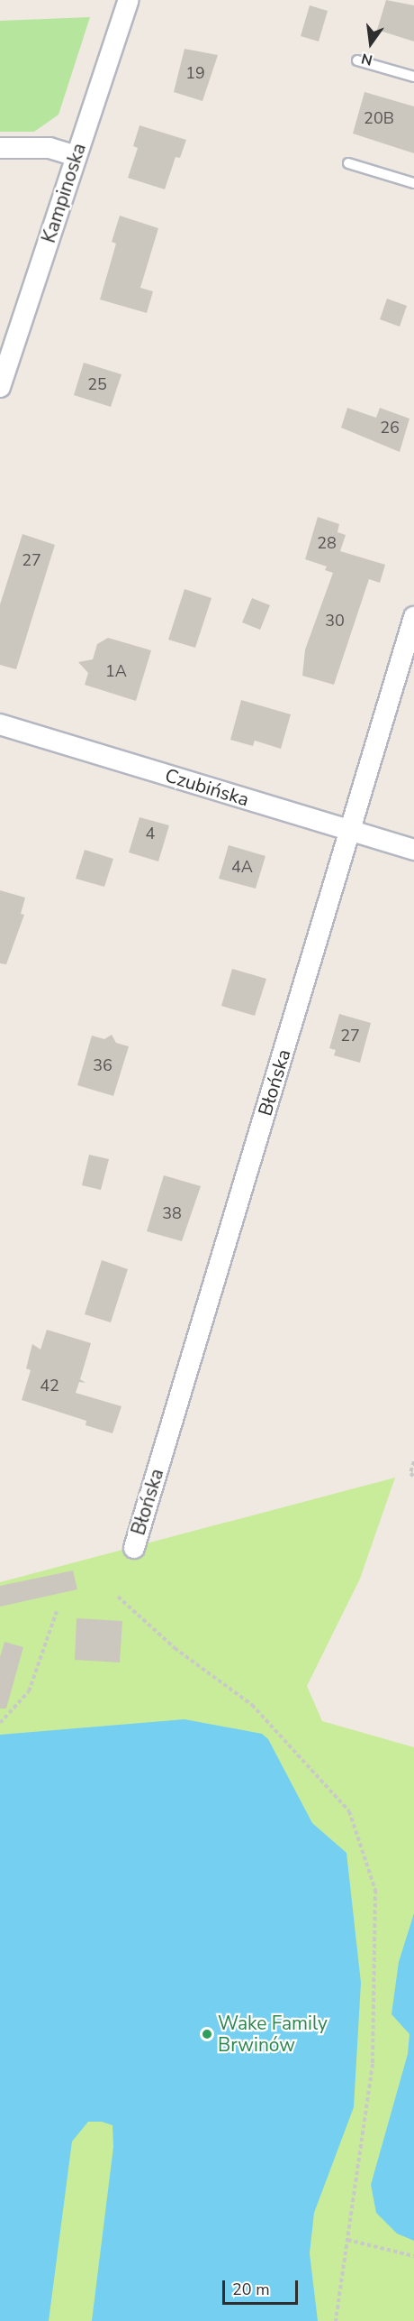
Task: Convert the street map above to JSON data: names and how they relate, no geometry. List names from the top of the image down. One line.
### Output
{"streets":{"street":["Kampinoska","Czubińska","Błońska"]},"crossings":[["Czubińska","Błońska"]],"places":["Wake Family Brwinów"],"house_numbers":["19","20B","25","26","28","27","30","1A","4","4A","27","36","38","42"],"scale_bar":"20 m","north":"bottom"}
